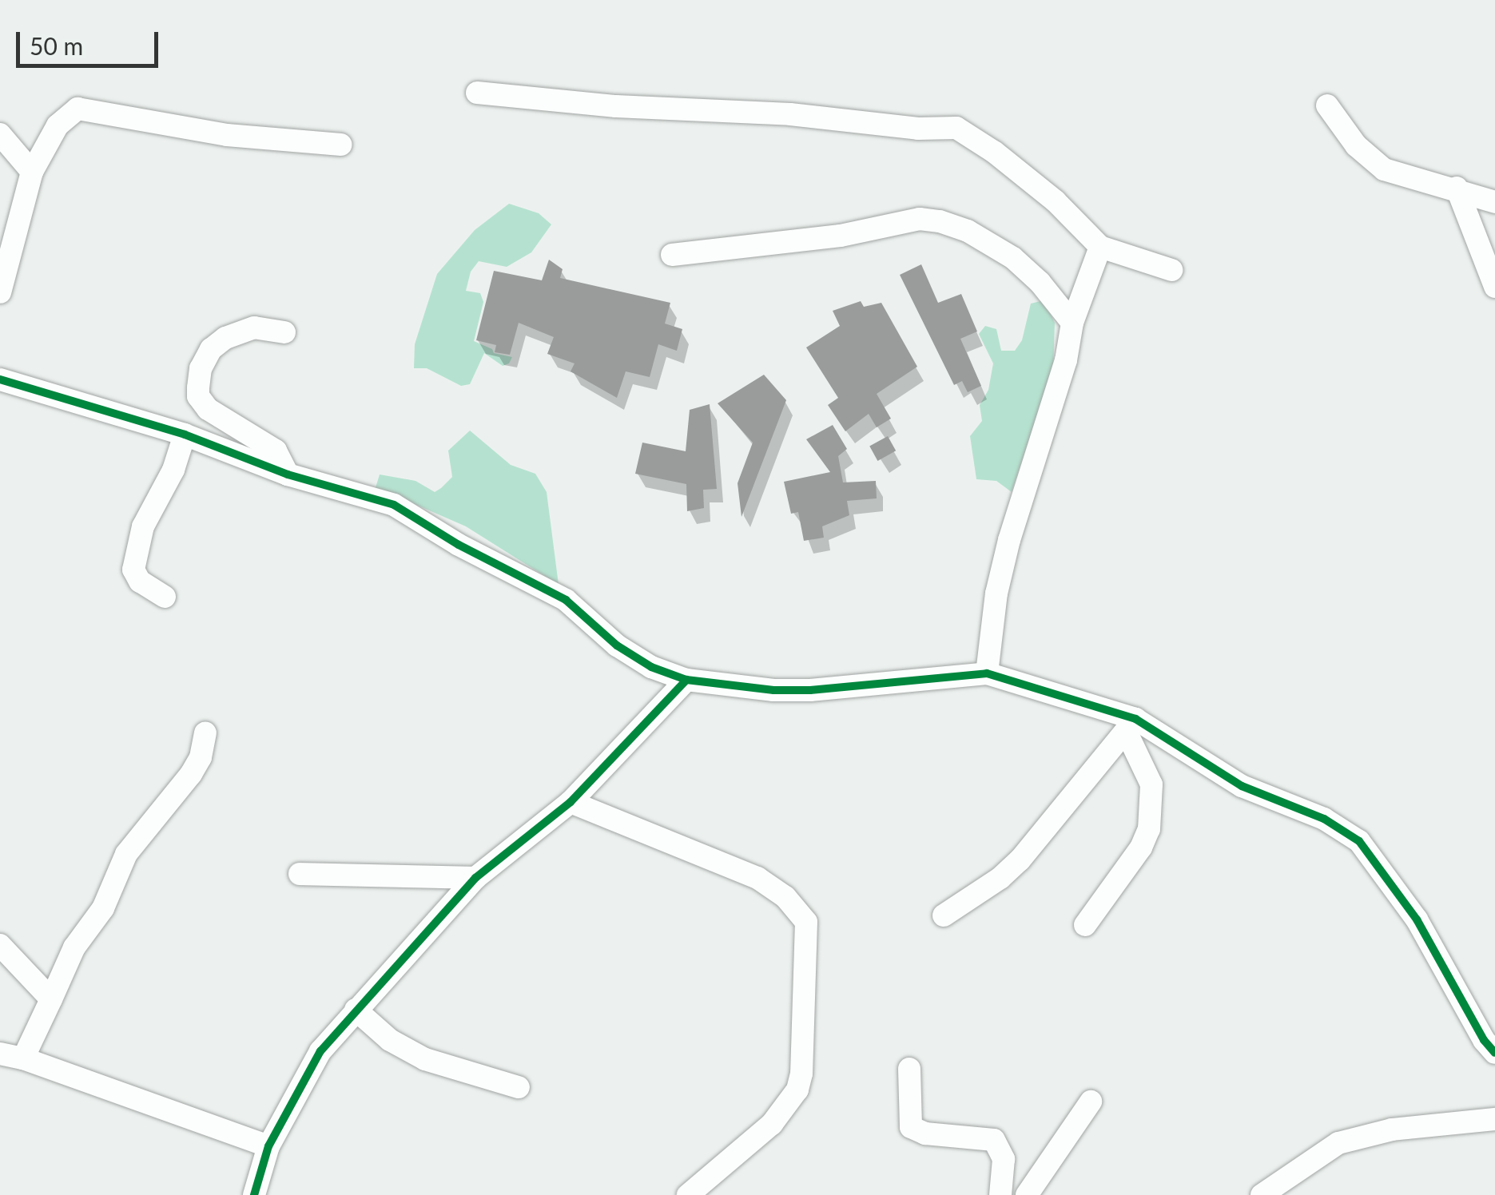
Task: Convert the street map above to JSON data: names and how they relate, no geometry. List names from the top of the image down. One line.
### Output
{"scale_bar":"50 m"}
